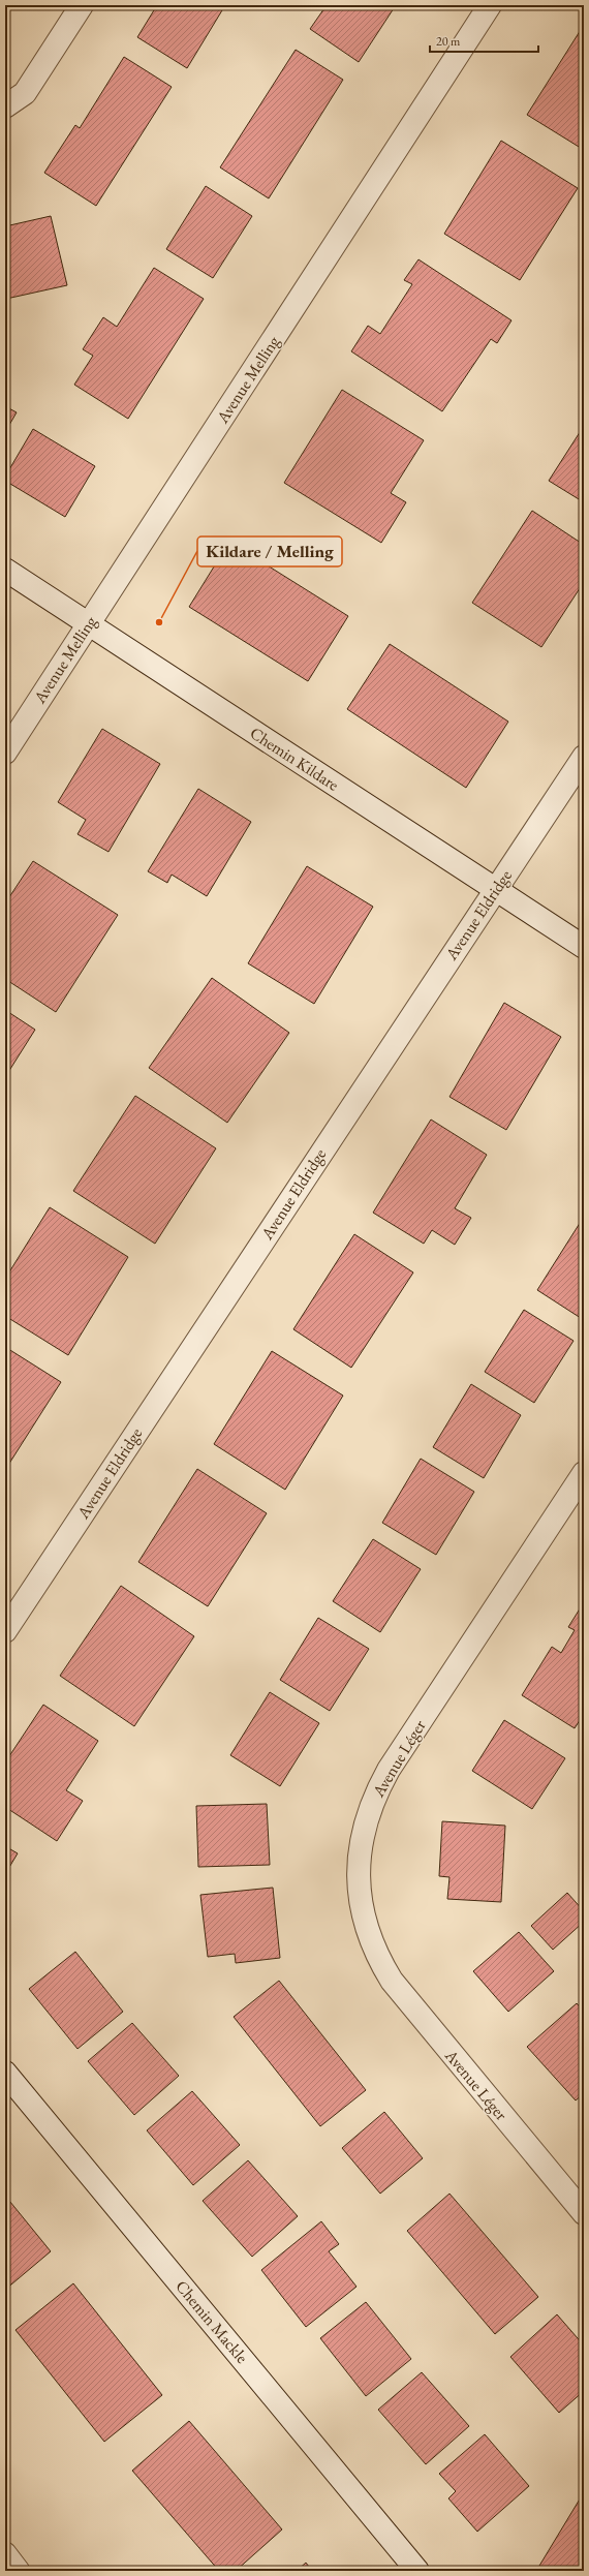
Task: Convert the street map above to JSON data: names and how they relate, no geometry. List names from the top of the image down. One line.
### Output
{"streets":{"street":["Avenue Melling","Chemin Kildare","Avenue Eldridge","Avenue Léger","Chemin Mackle"]},"crossings":[["Avenue Melling","Chemin Kildare"],["Chemin Kildare","Avenue Eldridge"]],"places":["Kildare / Melling"],"scale_bar":"20 m"}
